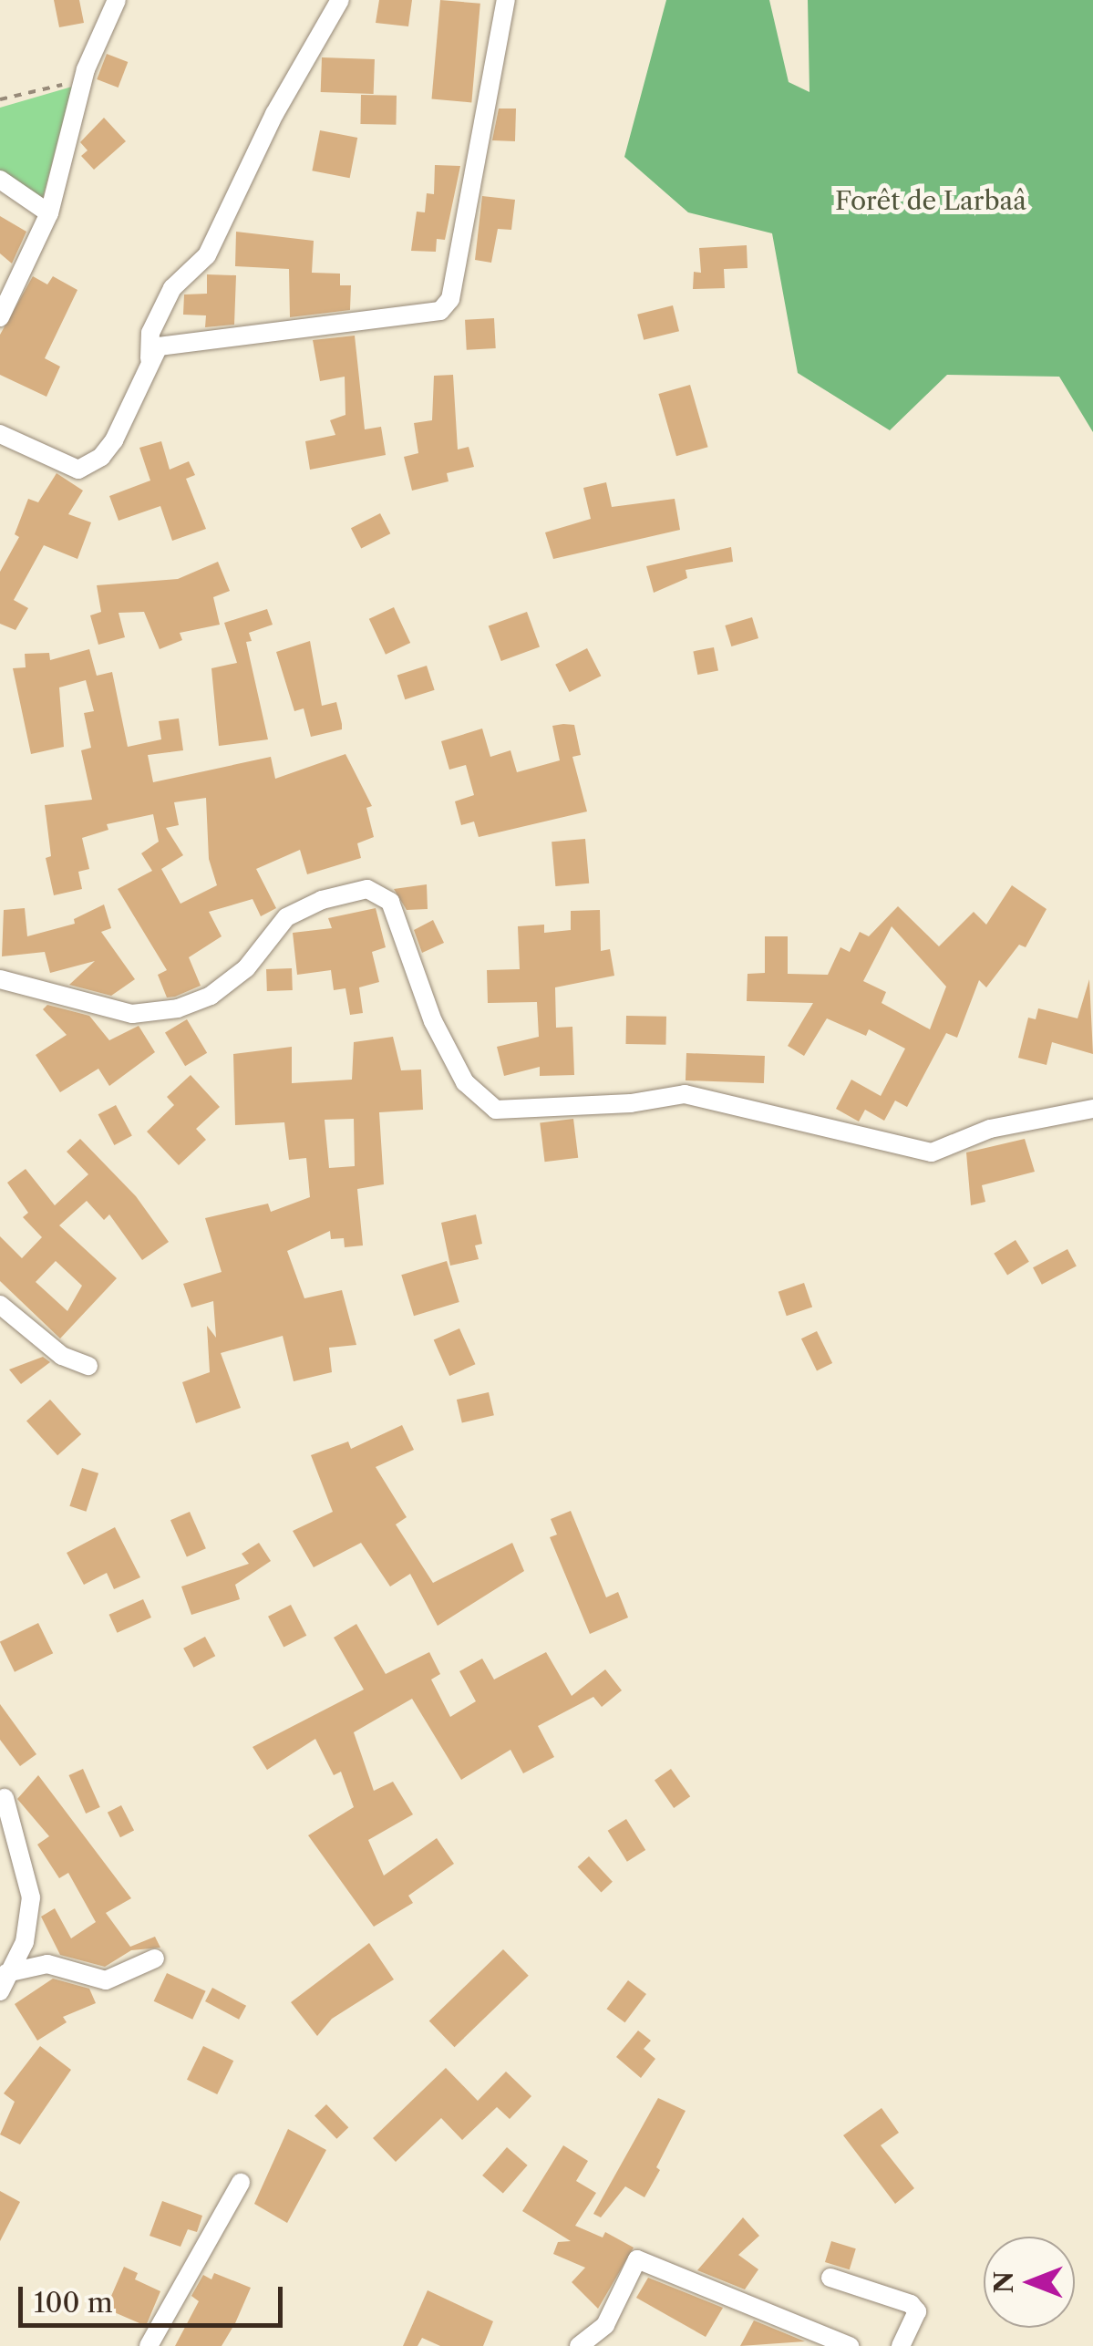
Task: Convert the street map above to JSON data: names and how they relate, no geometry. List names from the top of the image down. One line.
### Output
{"parks":["Forêt de Larbaâ"],"scale_bar":"100 m","north":"left"}
